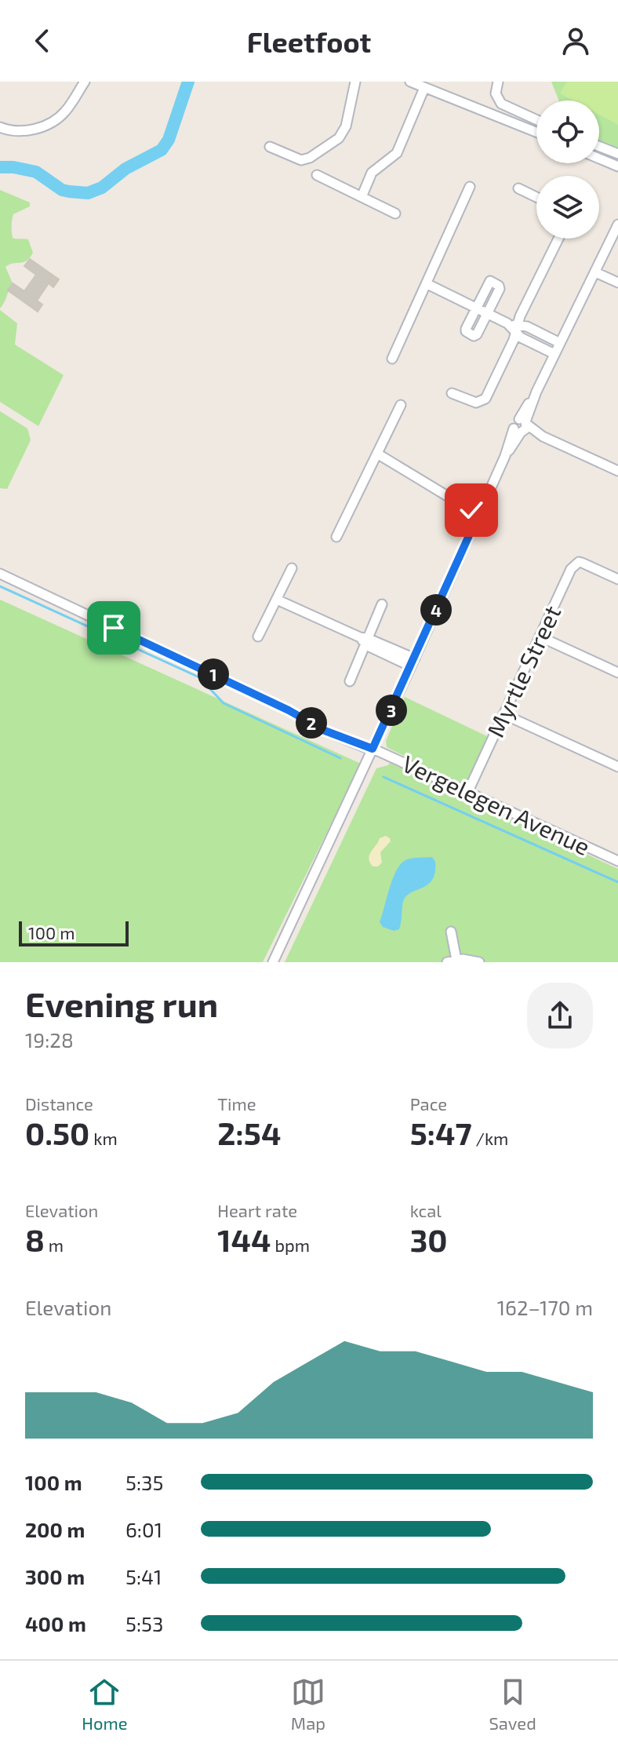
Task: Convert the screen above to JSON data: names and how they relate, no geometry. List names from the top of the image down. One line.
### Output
{"streets":{"street":["Myrtle Street","Vergelegen Avenue"]},"crossings":[["Myrtle Street","Vergelegen Avenue"]],"scale_bar":"100 m","page":{"header":"Fleetfoot","pins":["4","1","3","2"],"scale":"100 m","heading":["Evening run","19:28"],"stats":[["Distance","0.50 km"],["Time","2:54"],["Pace","5:47 /km"],["Elevation","8 m"],["Heart rate","144 bpm"],["kcal","30"]],"chart":["Elevation","162–170 m"],"list":[{"name":"100 m","note":"5:35"},{"name":"200 m","note":"6:01"},{"name":"300 m","note":"5:41"},{"name":"400 m","note":"5:53"}],"tabs":["Home","Map","Saved"]}}
